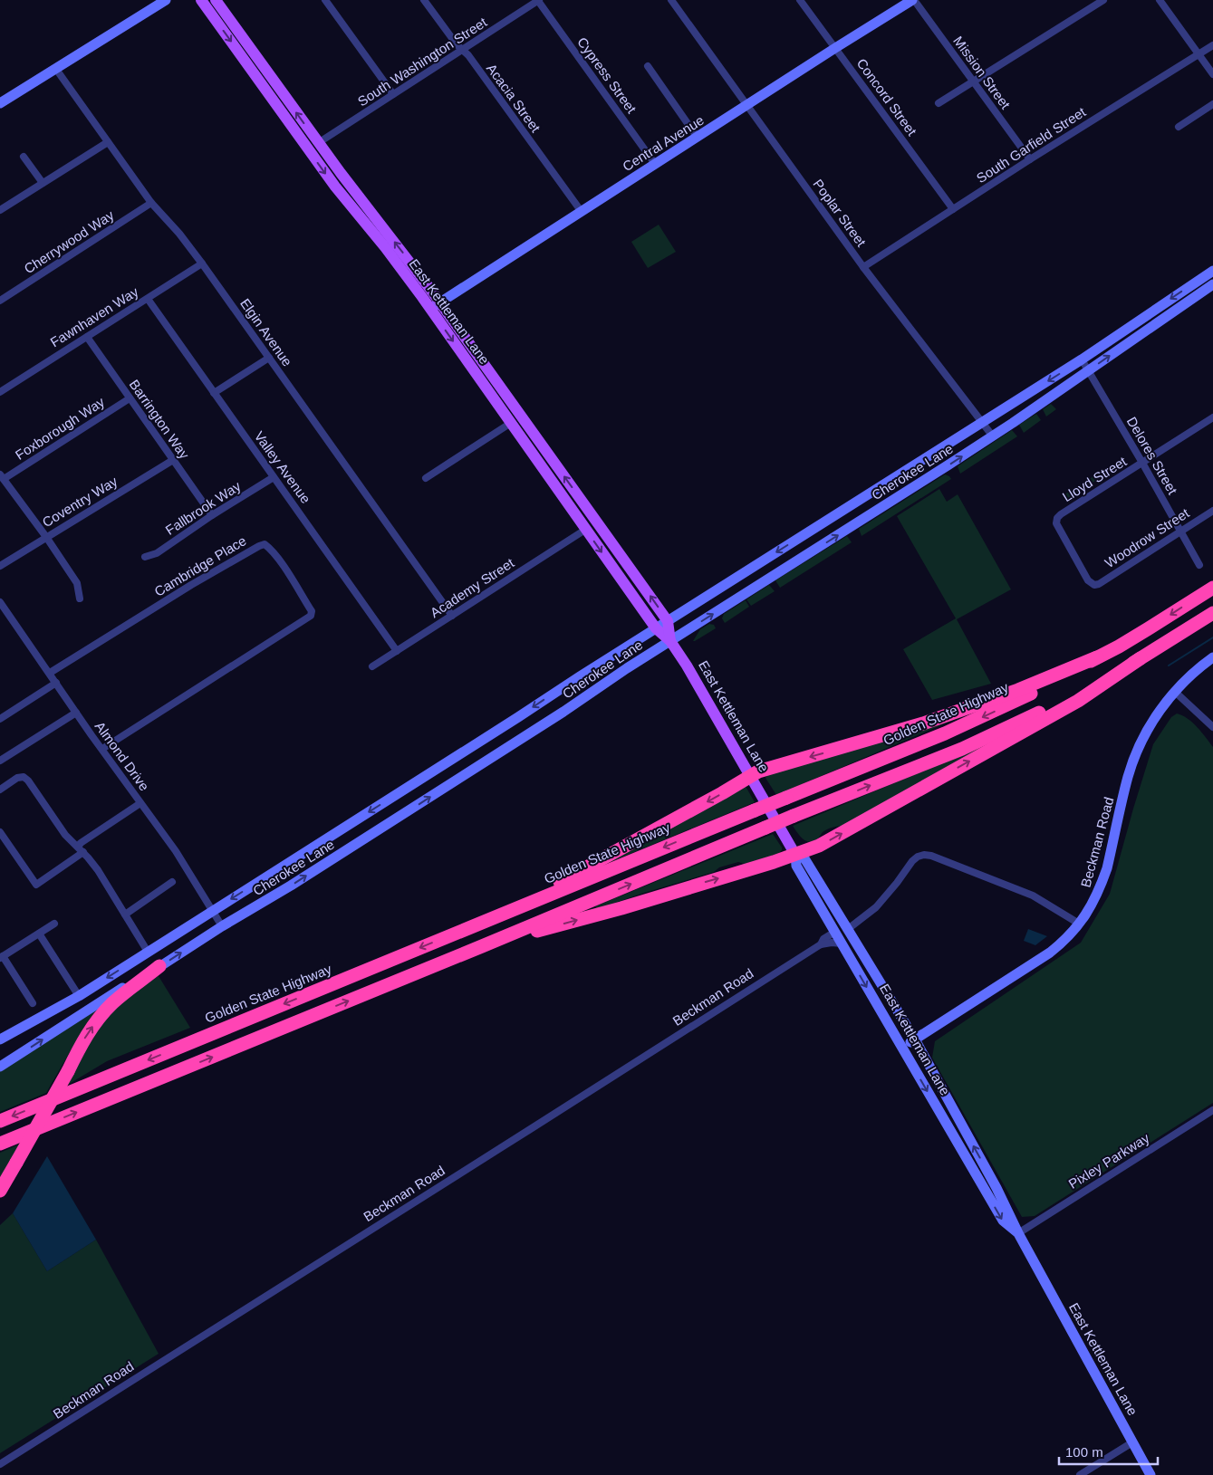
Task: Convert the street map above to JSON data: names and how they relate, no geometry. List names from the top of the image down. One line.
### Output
{"streets":{"highway":["Golden State Highway"],"main road":["Central Avenue","East Kettleman Lane","Cherokee Lane","Beckman Road"],"street":["South Washington Street","Mission Street","Cypress Street","Concord Street","Acacia Street","South Garfield Street","Poplar Street","Cherrywood Way","Fawnhaven Way","Elgin Avenue","Barrington Way","Foxborough Way","Delores Street","Valley Avenue","Lloyd Street","Coventry Way","Fallbrook Way","Woodrow Street","Cambridge Place","Academy Street","Almond Drive","Pixley Parkway"]},"crossings":[["South Washington Street","Cypress Street"],["South Washington Street","Acacia Street"],["South Washington Street","East Kettleman Lane"],["Mission Street","Central Avenue"],["Mission Street","South Garfield Street"],["Cypress Street","Central Avenue"],["Concord Street","Central Avenue"],["Concord Street","South Garfield Street"],["Acacia Street","Central Avenue"],["Central Avenue","Poplar Street"],["Central Avenue","East Kettleman Lane"],["South Garfield Street","Poplar Street"],["Poplar Street","Cherokee Lane"],["Cherrywood Way","Elgin Avenue"],["East Kettleman Lane","Cherokee Lane"],["East Kettleman Lane","Academy Street"],["East Kettleman Lane","Beckman Road"],["East Kettleman Lane","Pixley Parkway"],["Fawnhaven Way","Elgin Avenue"],["Fawnhaven Way","Barrington Way"],["Fawnhaven Way","Valley Avenue"],["Elgin Avenue","Academy Street"],["Barrington Way","Foxborough Way"],["Barrington Way","Coventry Way"],["Barrington Way","Fallbrook Way"],["Delores Street","Cherokee Lane"],["Delores Street","Lloyd Street"],["Delores Street","Woodrow Street"],["Valley Avenue","Fallbrook Way"],["Valley Avenue","Academy Street"],["Cherokee Lane","Almond Drive"],["Lloyd Street","Woodrow Street"],["Cambridge Place","Almond Drive"]],"scale_bar":"100 m"}
